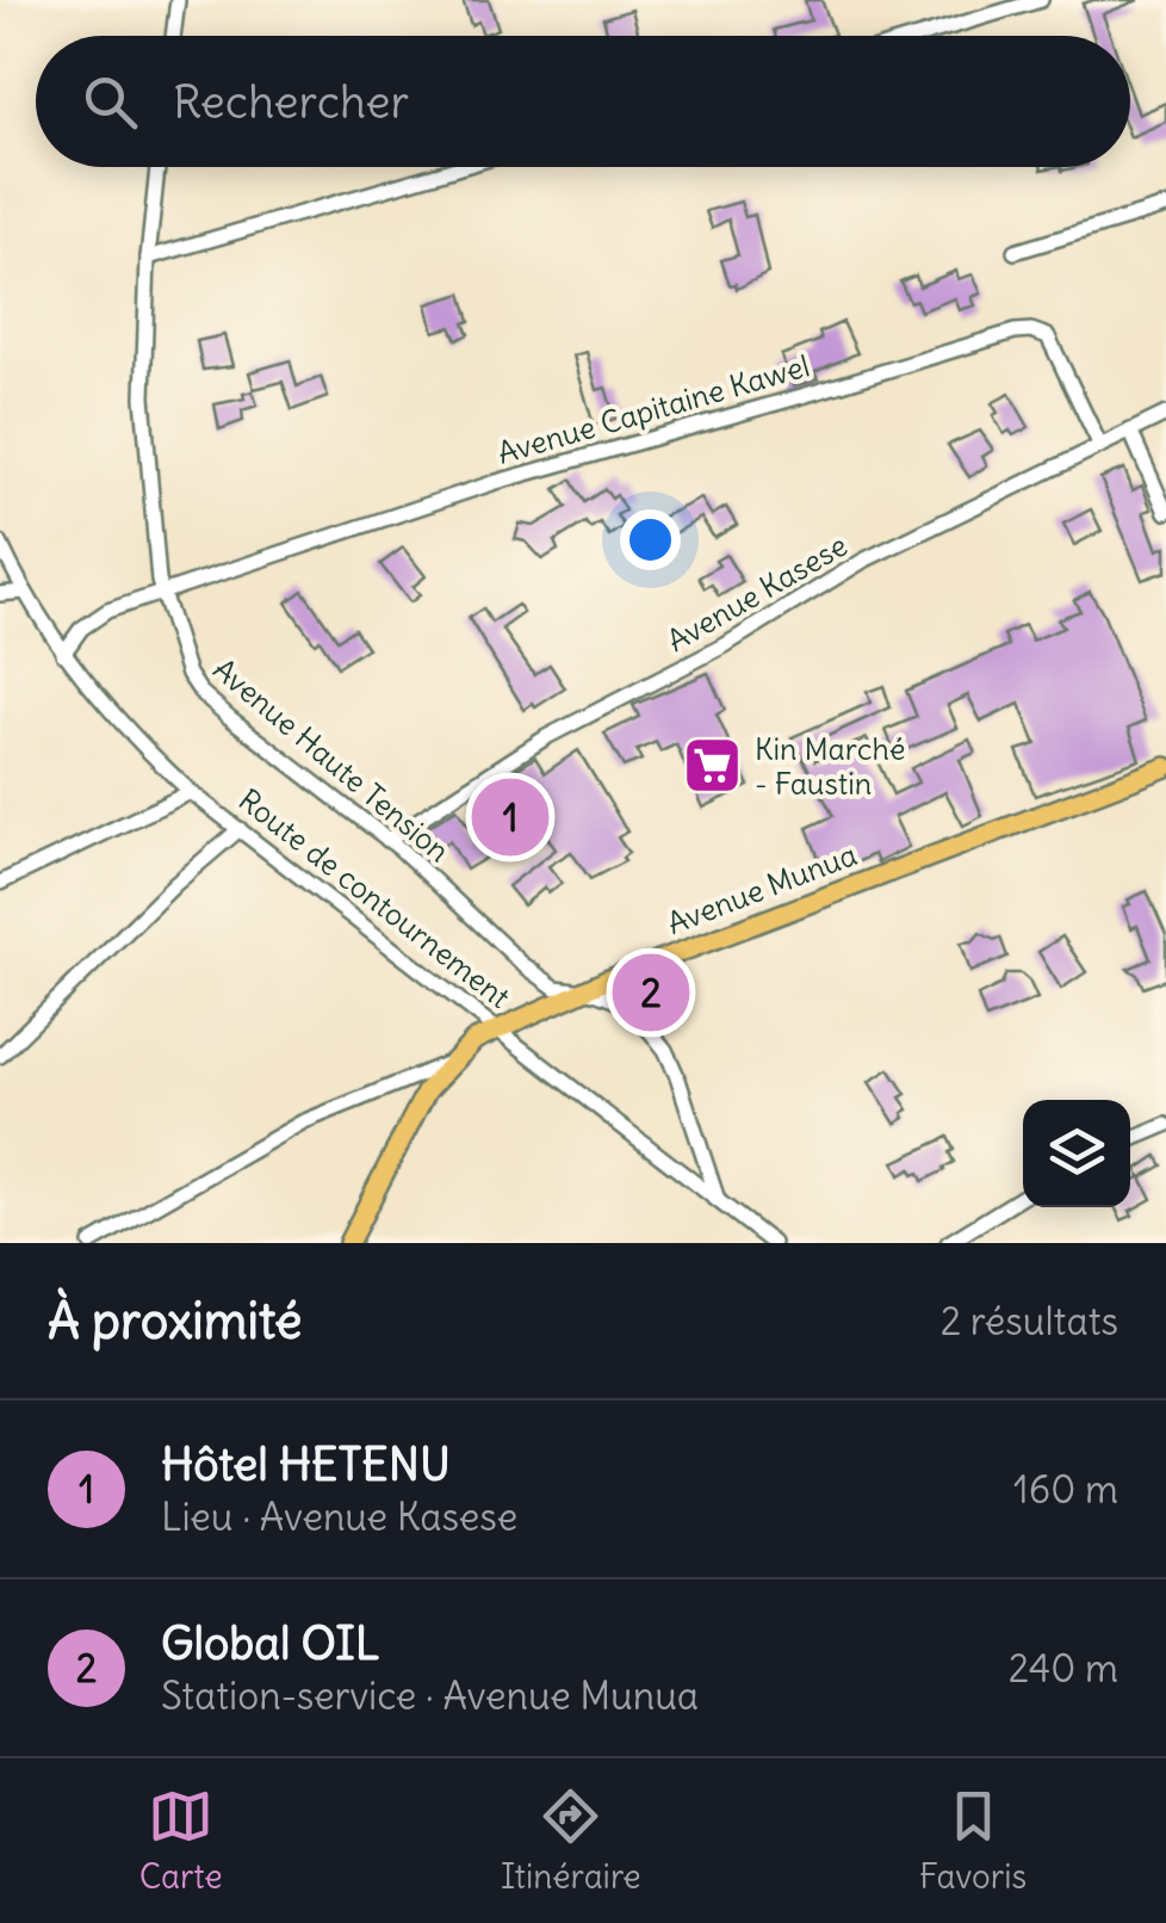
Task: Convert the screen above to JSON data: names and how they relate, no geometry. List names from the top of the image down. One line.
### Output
{"streets":{"main road":["Avenue Munua"],"street":["Avenue Capitaine Kawel","Avenue Kasese","Avenue Haute Tension","Route de contournement"]},"crossings":[["Avenue Capitaine Kawel","Avenue Kasese"],["Avenue Capitaine Kawel","Avenue Haute Tension"],["Avenue Kasese","Avenue Haute Tension"],["Avenue Haute Tension","Avenue Munua"],["Avenue Haute Tension","Route de contournement"],["Avenue Munua","Route de contournement"]],"places":{"supermarket":["Kin Marché - Faustin"]},"page":{"search":"Rechercher","pins":["1","2"],"heading":["À proximité","2 résultats"],"list":[{"mark":"1","name":"Hôtel HETENU","note":"Lieu · Avenue Kasese","value":"160 m"},{"mark":"2","name":"Global OIL","note":"Station-service · Avenue Munua","value":"240 m"}],"nav":["Carte","Itinéraire","Favoris"]}}
